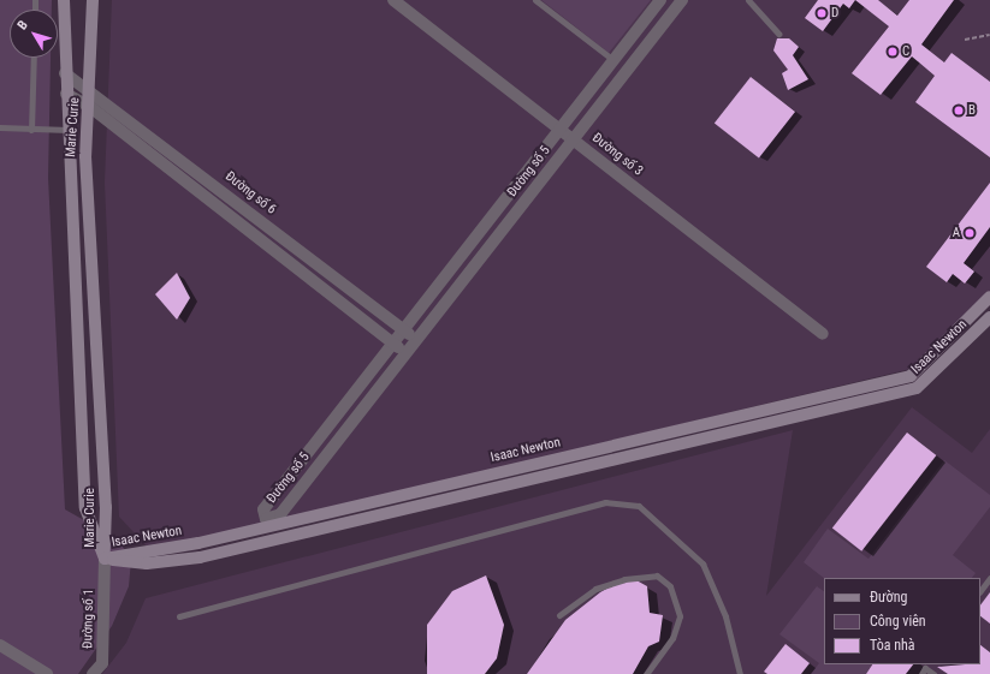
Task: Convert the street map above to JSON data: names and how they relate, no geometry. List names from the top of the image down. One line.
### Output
{"streets":{"street":["Marie Curie","Đường số 3","Đường số 5","Đường số 6","Isaac Newton","Đường số 1"]},"crossings":[["Marie Curie","Đường số 6"],["Marie Curie","Isaac Newton"],["Marie Curie","Đường số 1"],["Đường số 3","Đường số 5"],["Đường số 5","Đường số 6"],["Isaac Newton","Đường số 1"]],"places":["D","C","B","A"],"legend":["Đường","Công viên","Tòa nhà"],"north":"top left"}
